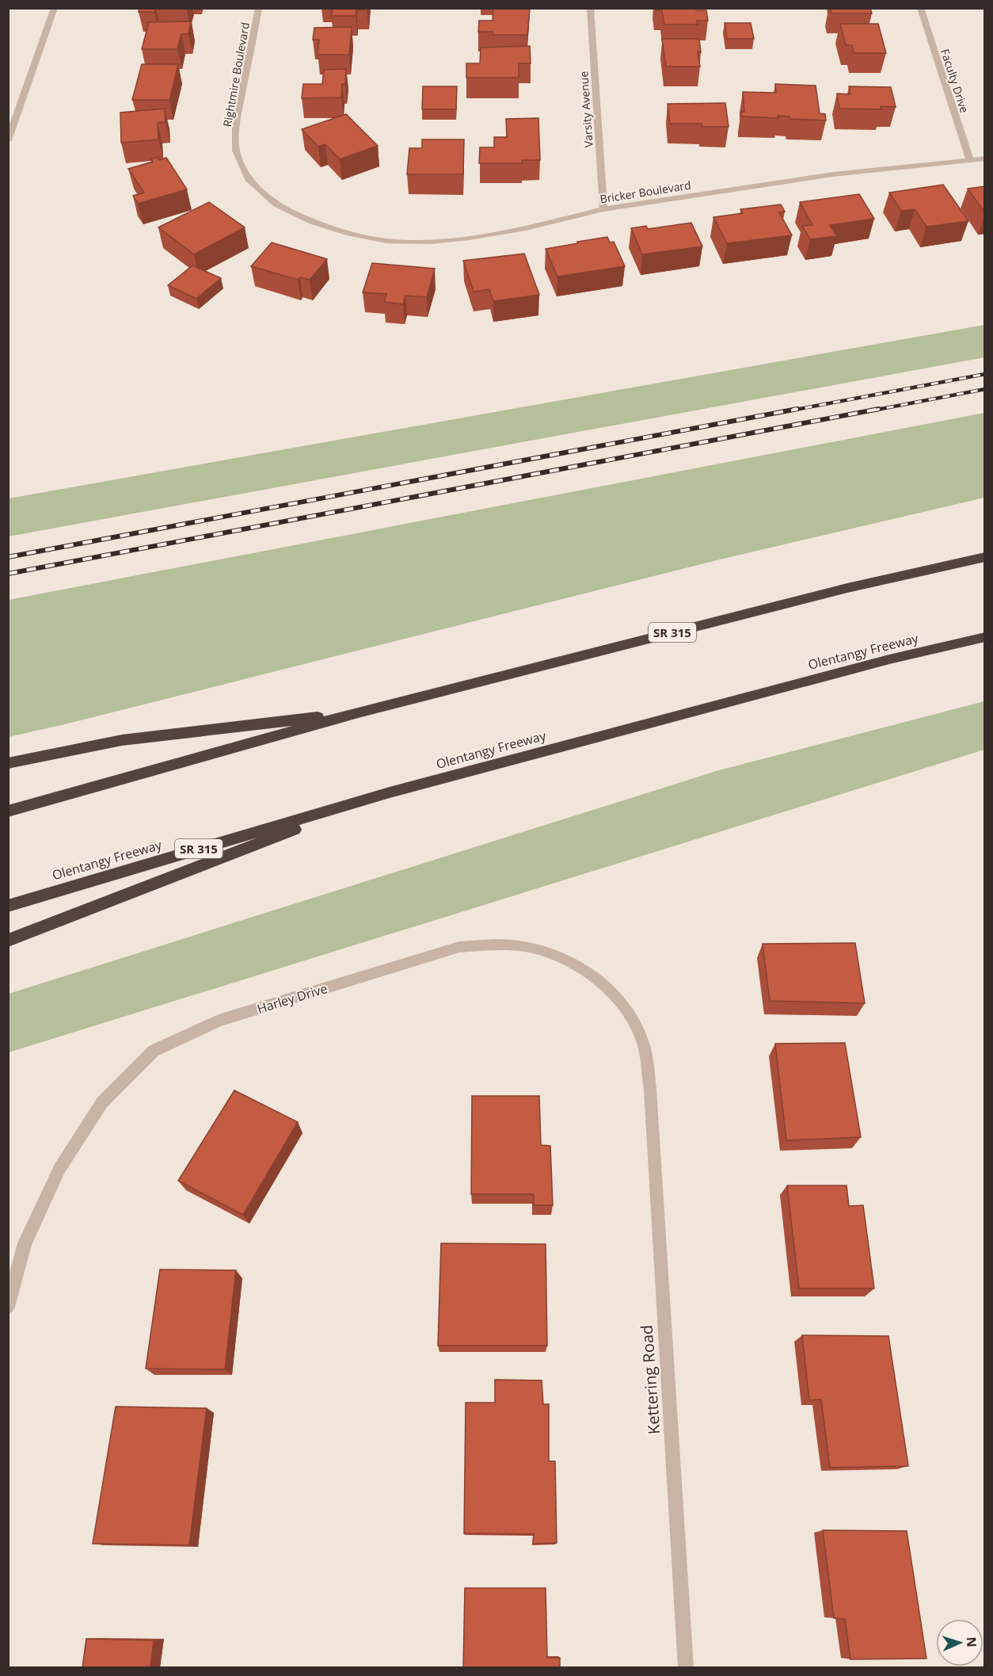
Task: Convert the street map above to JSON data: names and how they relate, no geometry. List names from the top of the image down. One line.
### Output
{"streets":{"highway":["SR 315","Olentangy Freeway"],"street":["Rightmire Boulevard","Faculty Drive","Varsity Avenue","Bricker Boulevard","Harley Drive","Kettering Road"]},"crossings":[["Rightmire Boulevard","Bricker Boulevard"],["Faculty Drive","Bricker Boulevard"],["Varsity Avenue","Bricker Boulevard"],["Harley Drive","Kettering Road"]],"north":"right"}
